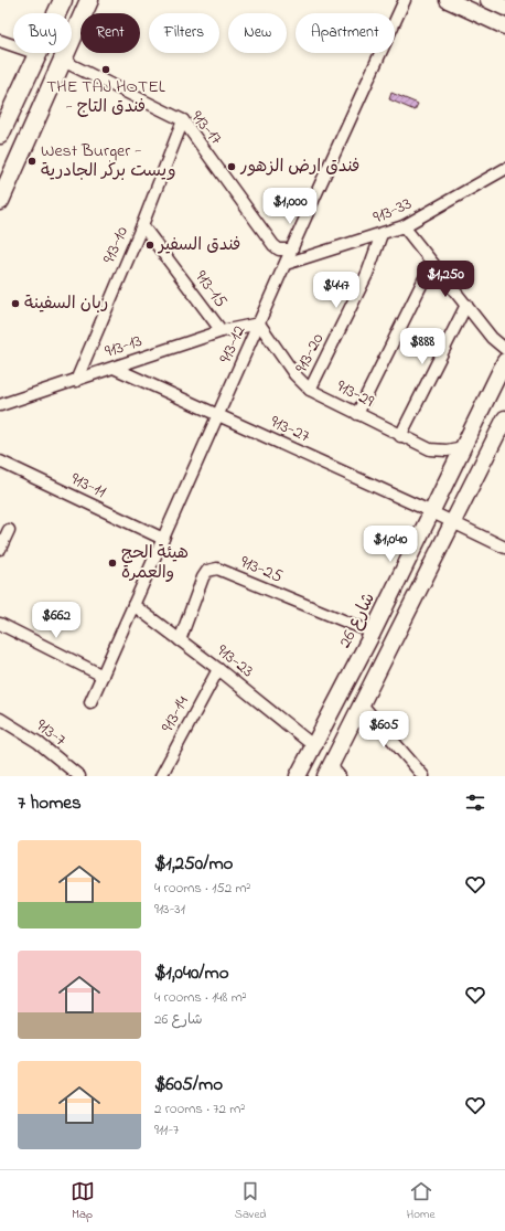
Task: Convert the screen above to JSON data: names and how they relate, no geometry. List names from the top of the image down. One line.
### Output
{"streets":{"street":["913-17","913-33","913-10","913-15","913-12","913-13","913-20","913-29","913-27","913-11","913-25","شارع 26","913-23","913-14","913-7"]},"crossings":[["913-17","913-10"],["913-17","913-12"],["913-33","913-12"],["913-33","913-20"],["913-10","913-15"],["913-10","913-13"],["913-15","913-13"],["913-12","913-13"],["913-12","913-29"],["913-12","913-27"],["913-12","913-11"],["913-12","913-23"],["913-13","913-29"],["913-13","913-27"],["913-20","913-29"],["913-29","شارع 26"],["913-27","شارع 26"],["913-25","شارع 26"],["913-25","913-23"],["شارع 26","913-23"],["913-23","913-14"]],"places":["THE TAJ HOTEL - فندق التاج","West Burger - ويست بركر الجادرية","فندق ارض الزهور","فندق السفير","ربان السفينة","هيئة الحج والعمرة"],"page":{"chip":["Buy","Rent","Filters","New","Apartment"],"price":["$1,000","$1,250","$447","$888","$1,040","$662","$605"],"heading":"7 homes","list":[{"name":"$1,250/mo","note":"4 rooms · 152 m² · 913-31"},{"name":"$1,040/mo","note":"4 rooms · 148 m² · شارع 26"},{"name":"$605/mo","note":"2 rooms · 72 m² · 911-7"}],"tabs":["Map","Saved","Home"]}}
